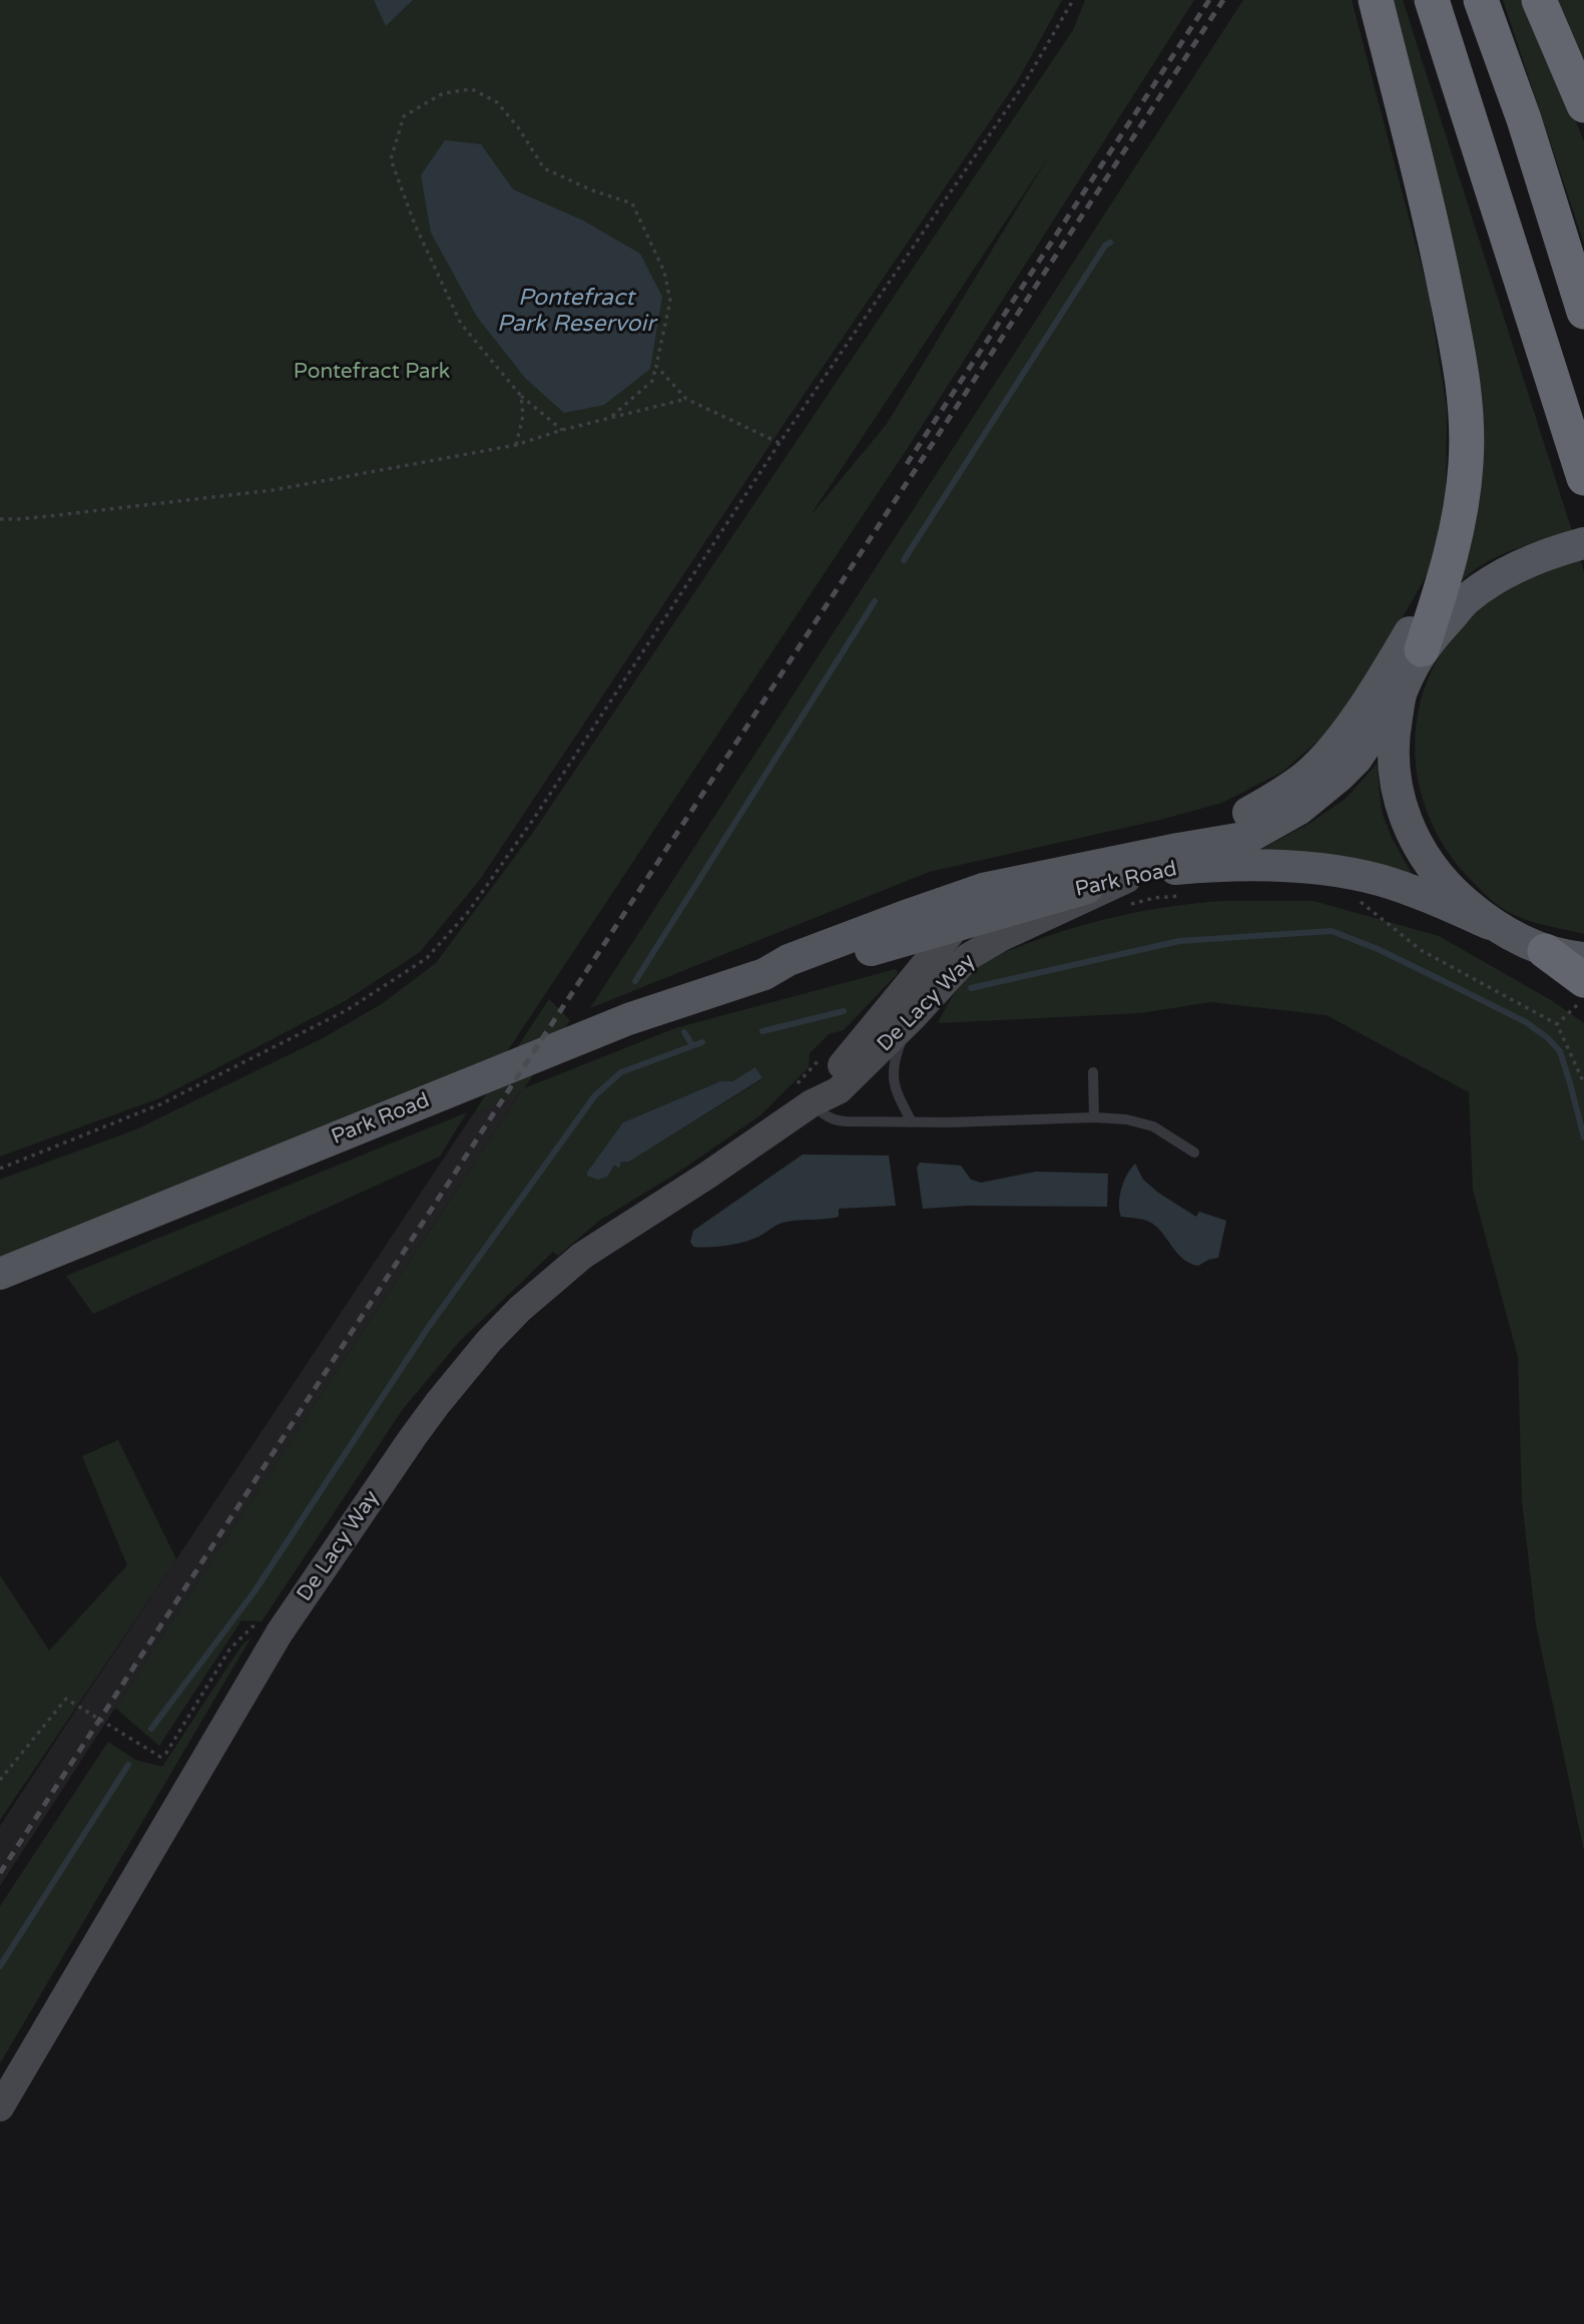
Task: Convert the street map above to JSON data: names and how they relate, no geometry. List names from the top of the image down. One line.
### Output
{"streets":{"main road":["Park Road"],"street":["De Lacy Way"]},"crossings":[["Park Road","De Lacy Way"]],"water":["Pontefract Park Reservoir"],"parks":["Pontefract Park"]}
